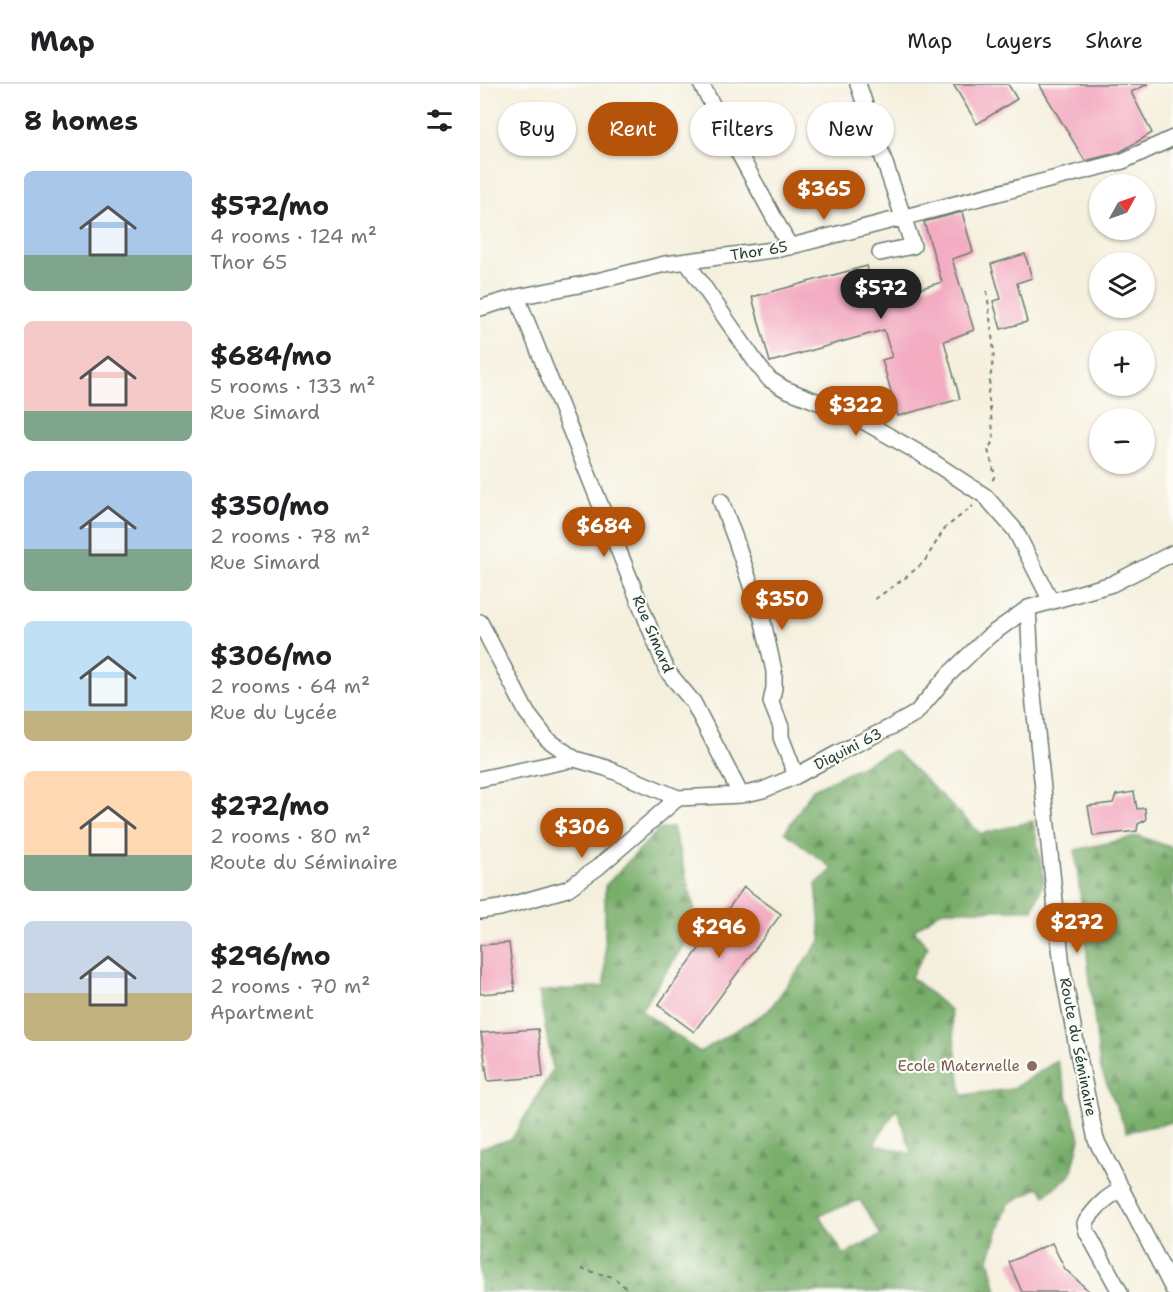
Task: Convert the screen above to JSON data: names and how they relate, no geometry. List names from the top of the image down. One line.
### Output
{"streets":{"street":["Thor 65","Rue Simard","Diquini 63","Route du Séminaire"]},"crossings":[["Thor 65","Rue Simard"],["Rue Simard","Diquini 63"],["Diquini 63","Route du Séminaire"]],"places":["Ecole Maternelle"],"north":"top right","page":{"header":"Map","nav":["Map","Layers","Share"],"heading":"8 homes","chip":["Buy","Rent","Filters","New"],"list":[{"name":"$572/mo","note":"4 rooms · 124 m² · Thor 65"},{"name":"$684/mo","note":"5 rooms · 133 m² · Rue Simard"},{"name":"$350/mo","note":"2 rooms · 78 m² · Rue Simard"},{"name":"$306/mo","note":"2 rooms · 64 m² · Rue du Lycée"},{"name":"$272/mo","note":"2 rooms · 80 m² · Route du Séminaire"},{"name":"$296/mo","note":"2 rooms · 70 m² · Apartment"}],"price":["$365","$572","$322","$684","$350","$306","$272","$296"],"map_buttons":["+","−"]}}
